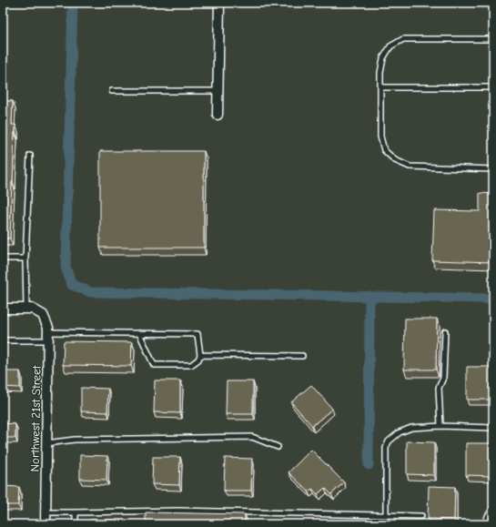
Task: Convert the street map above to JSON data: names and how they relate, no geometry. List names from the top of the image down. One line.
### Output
{"streets":{"street":["Northwest 21st Street"]}}
